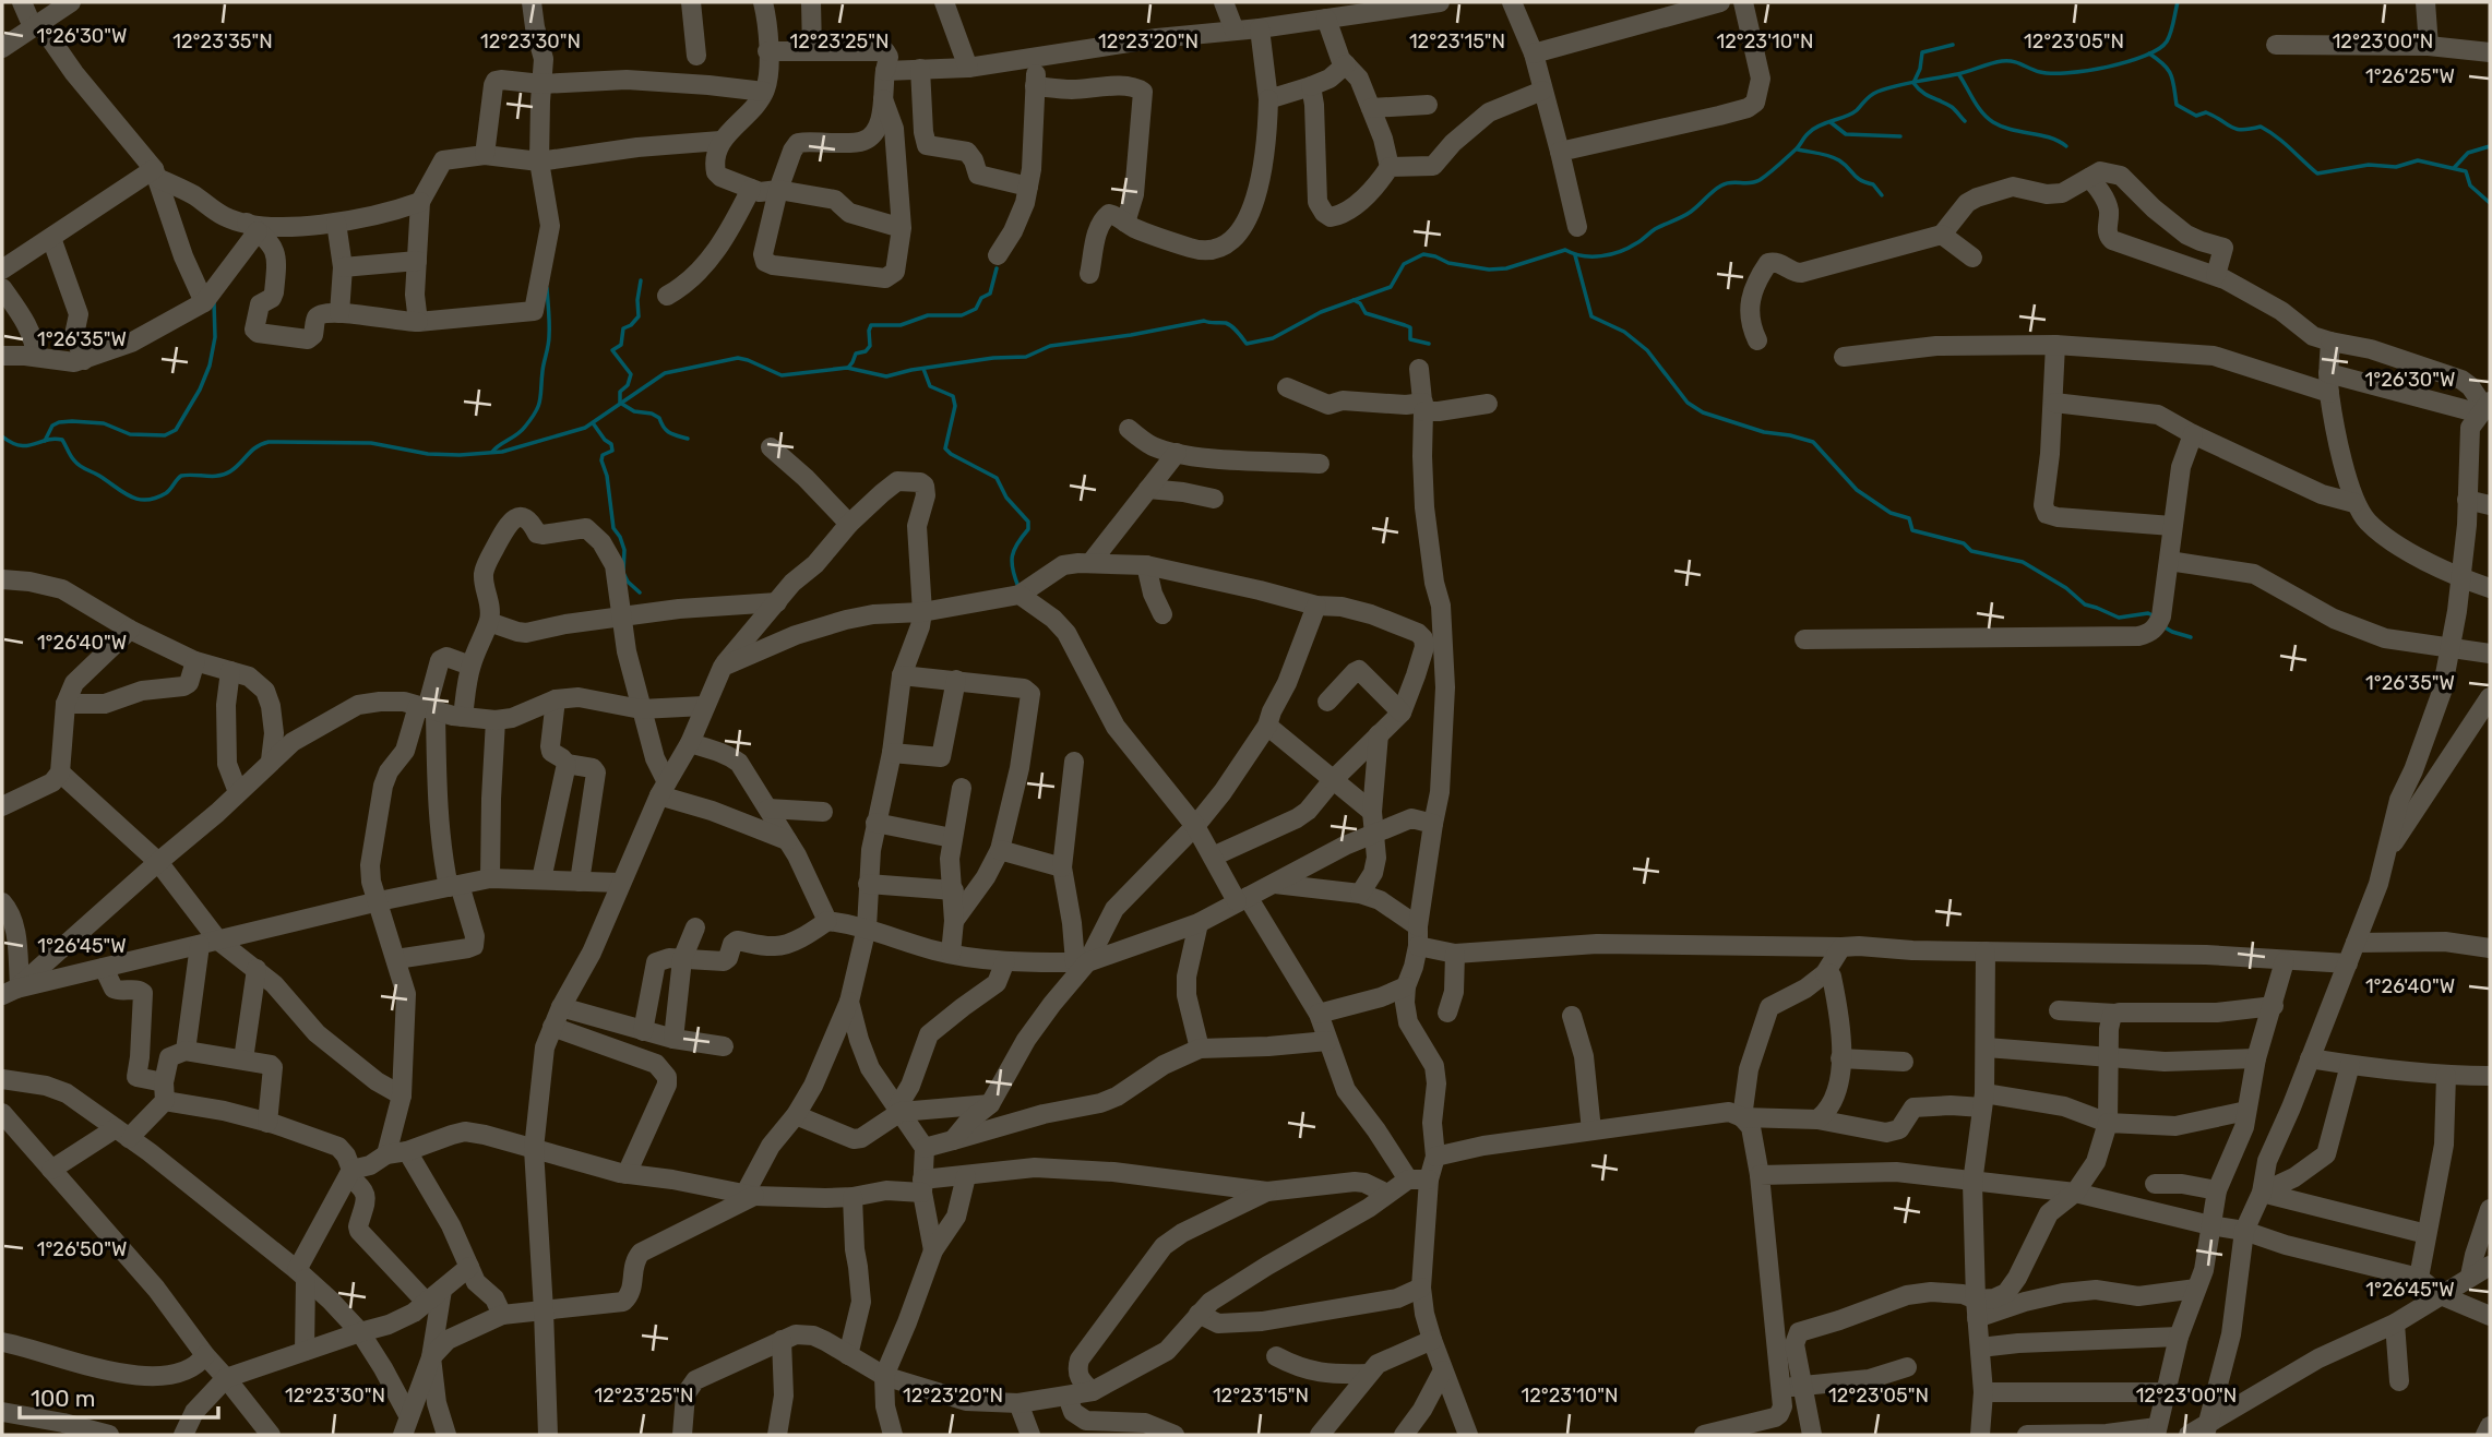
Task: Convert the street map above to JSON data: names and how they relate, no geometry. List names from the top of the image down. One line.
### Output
{"scale_bar":"100 m","coordinates":["1°26'30\"W","12°23'35\"N","12°23'30\"N","12°23'25\"N","12°23'20\"N","12°23'15\"N","12°23'10\"N","12°23'05\"N","12°23'00\"N","1°26'25\"W","1°26'35\"W","1°26'40\"W","1°26'45\"W","1°26'50\"W"]}
